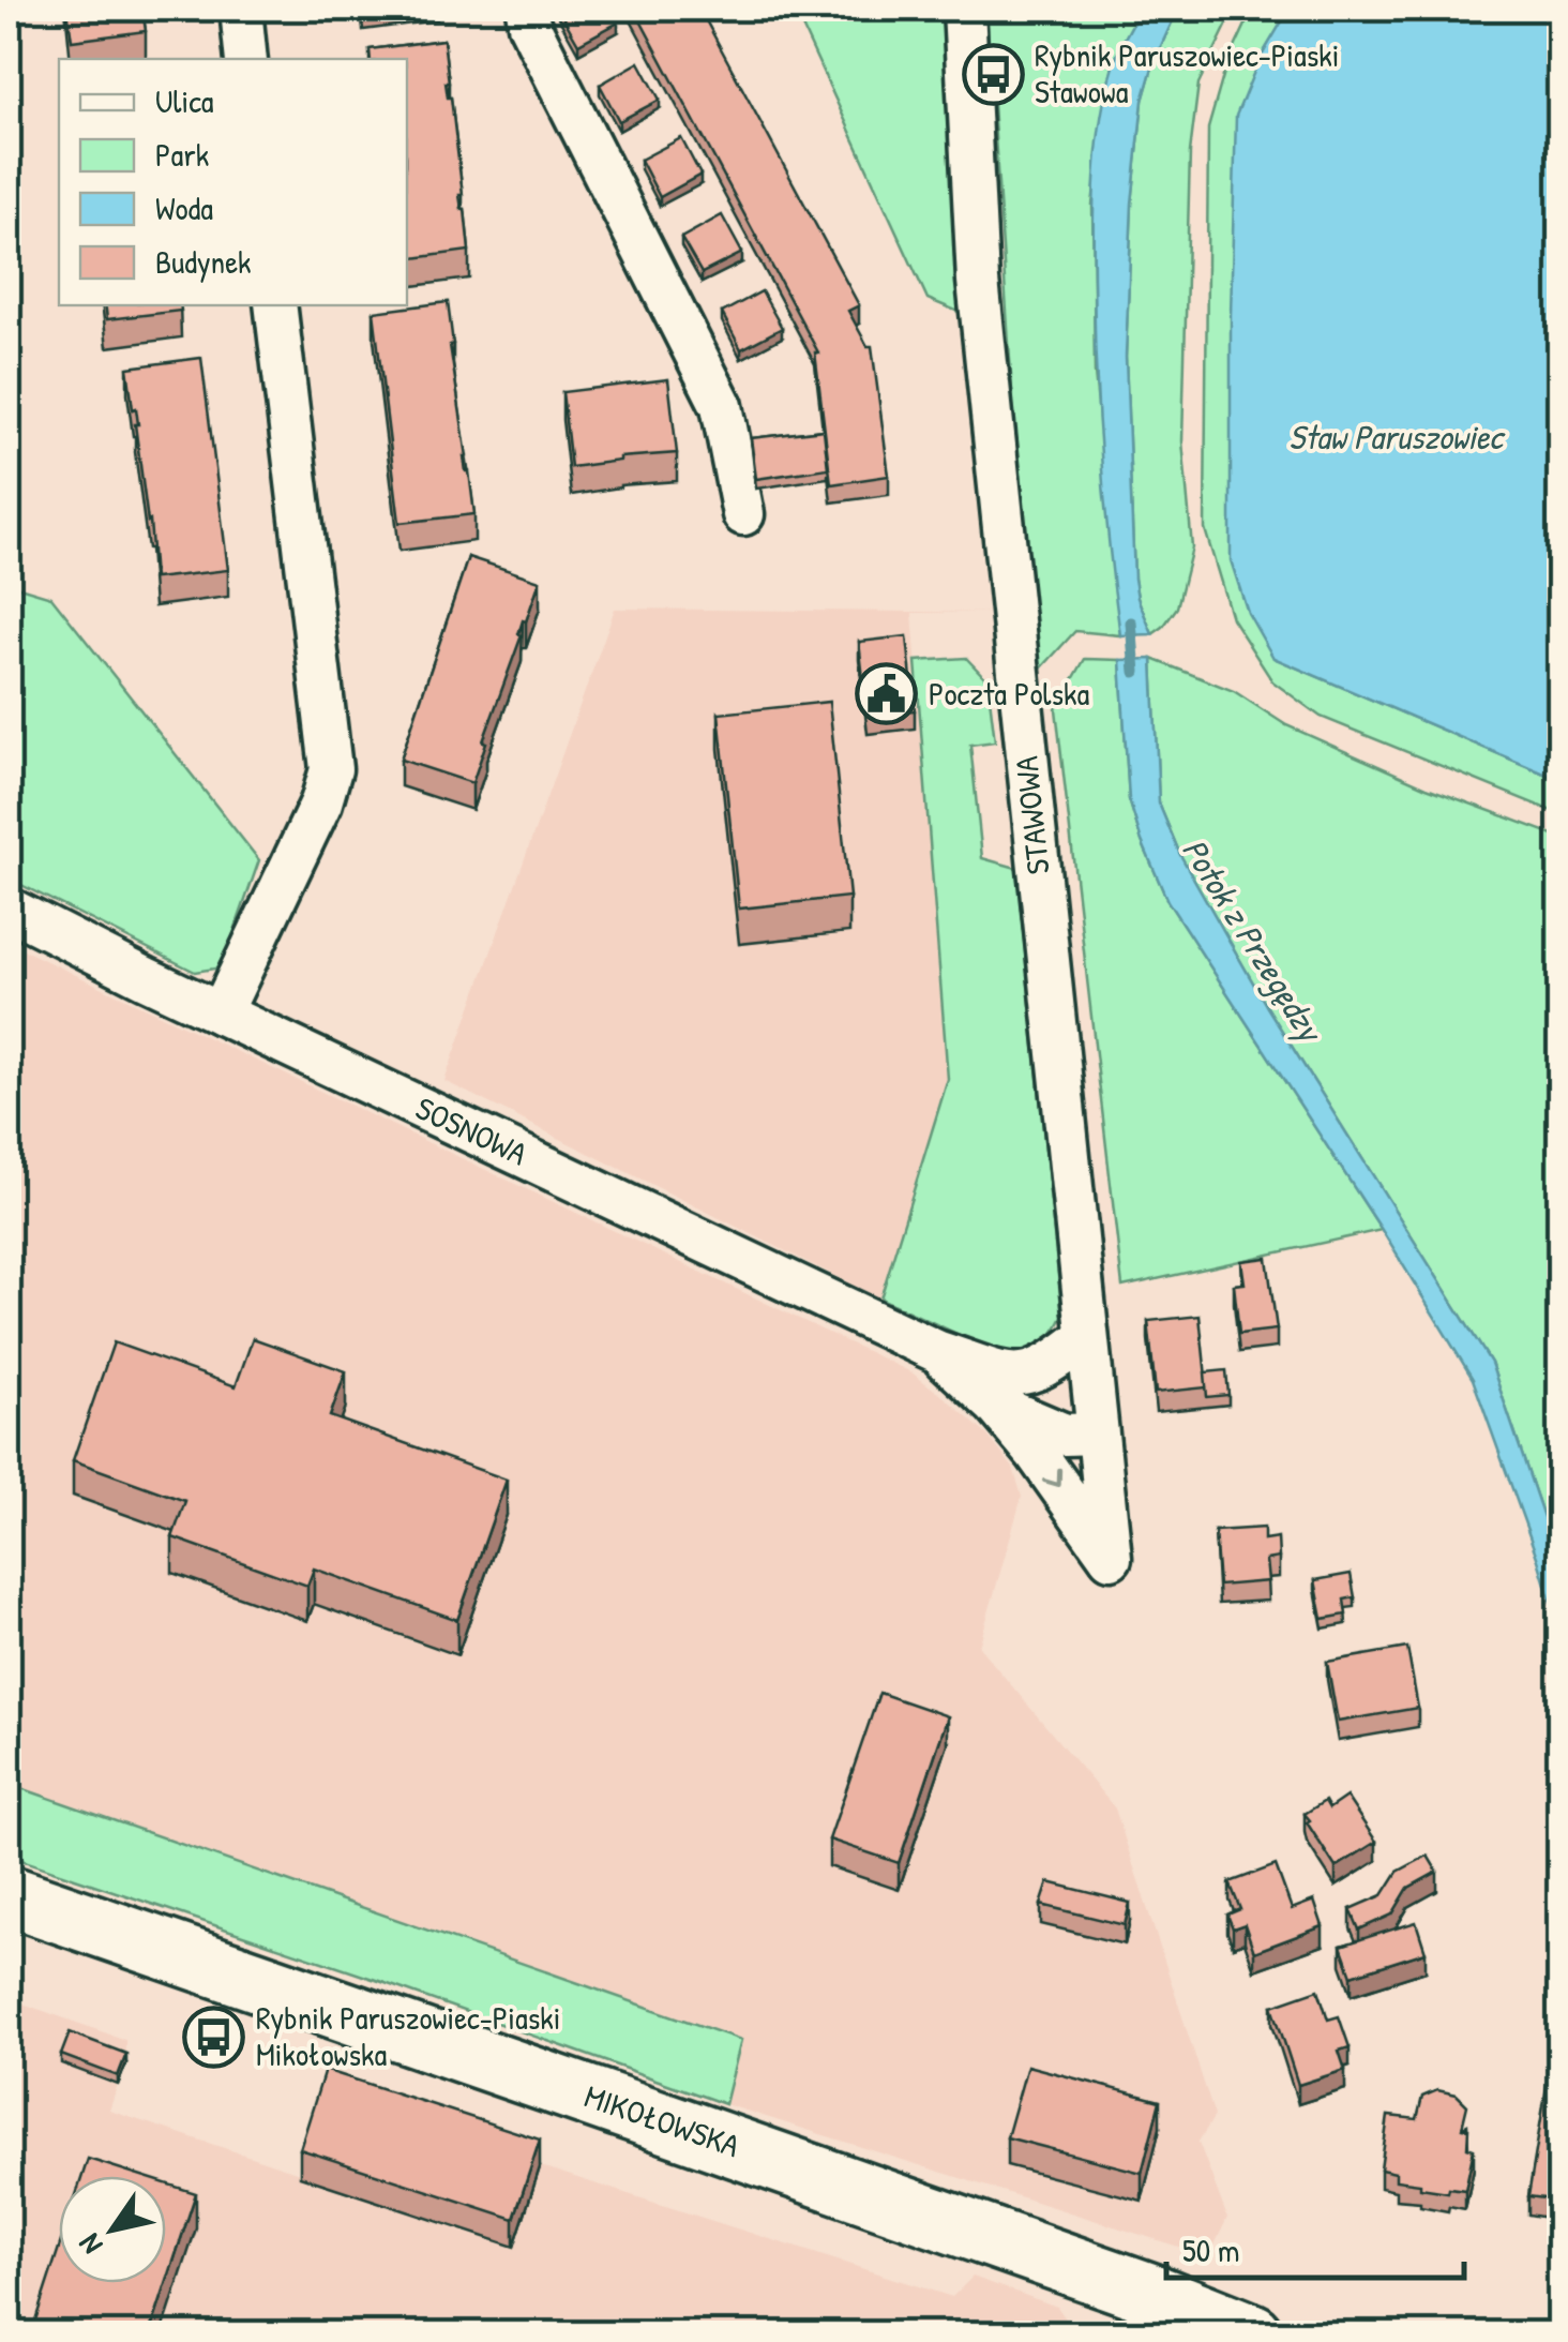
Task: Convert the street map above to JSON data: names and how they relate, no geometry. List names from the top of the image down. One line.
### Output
{"streets":{"main road":["MIKOŁOWSKA"],"street":["STAWOWA","SOSNOWA"]},"crossings":[["STAWOWA","SOSNOWA"]],"water":["Staw Paruszowiec","Potok z Przegędzy"],"places":{"bus stop":["Rybnik Paruszowiec-Piaski Stawowa","Rybnik Paruszowiec-Piaski Mikołowska"],"public building":["Poczta Polska"]},"legend":["Ulica","Park","Woda","Budynek"],"scale_bar":"50 m","north":"bottom left"}
